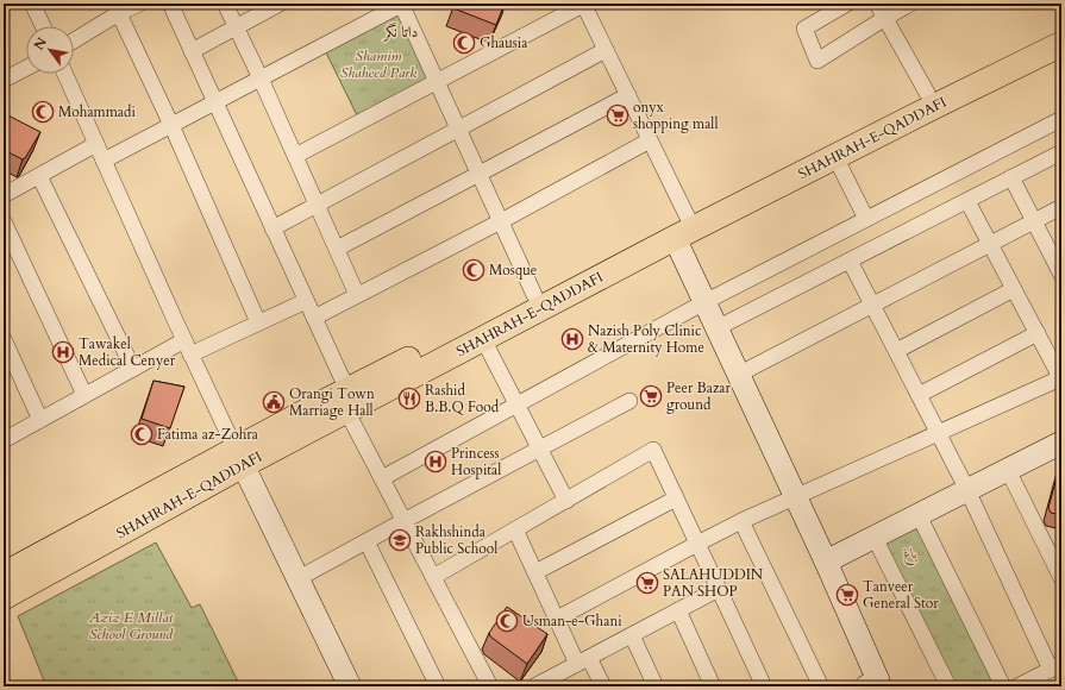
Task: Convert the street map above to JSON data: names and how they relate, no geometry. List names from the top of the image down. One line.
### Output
{"streets":{"main road":["SHAHRAH-E-QADDAFI"]},"districts":["داتا نگر"],"parks":["Shamim Shaheed Park","باغ","Aziz E Millat School Ground"],"places":{"mosque":["Ghausia","Mohammadi","Mosque","Fatima az-Zohra","Usman-e-Ghani"],"supermarket":["onyx shopping mall","Peer Bazar ground","SALAHUDDIN PAN SHOP","Tanveer General Stor"],"hospital":["Nazish Poly Clinic & Maternity Home","Tawakel Medical Cenyer","Princess Hospital"],"restaurant":["Rashid B.B.Q Food"],"public building":["Orangi Town Marriage Hall"],"school or university":["Rakhshinda Public School"]},"north":"top left"}
